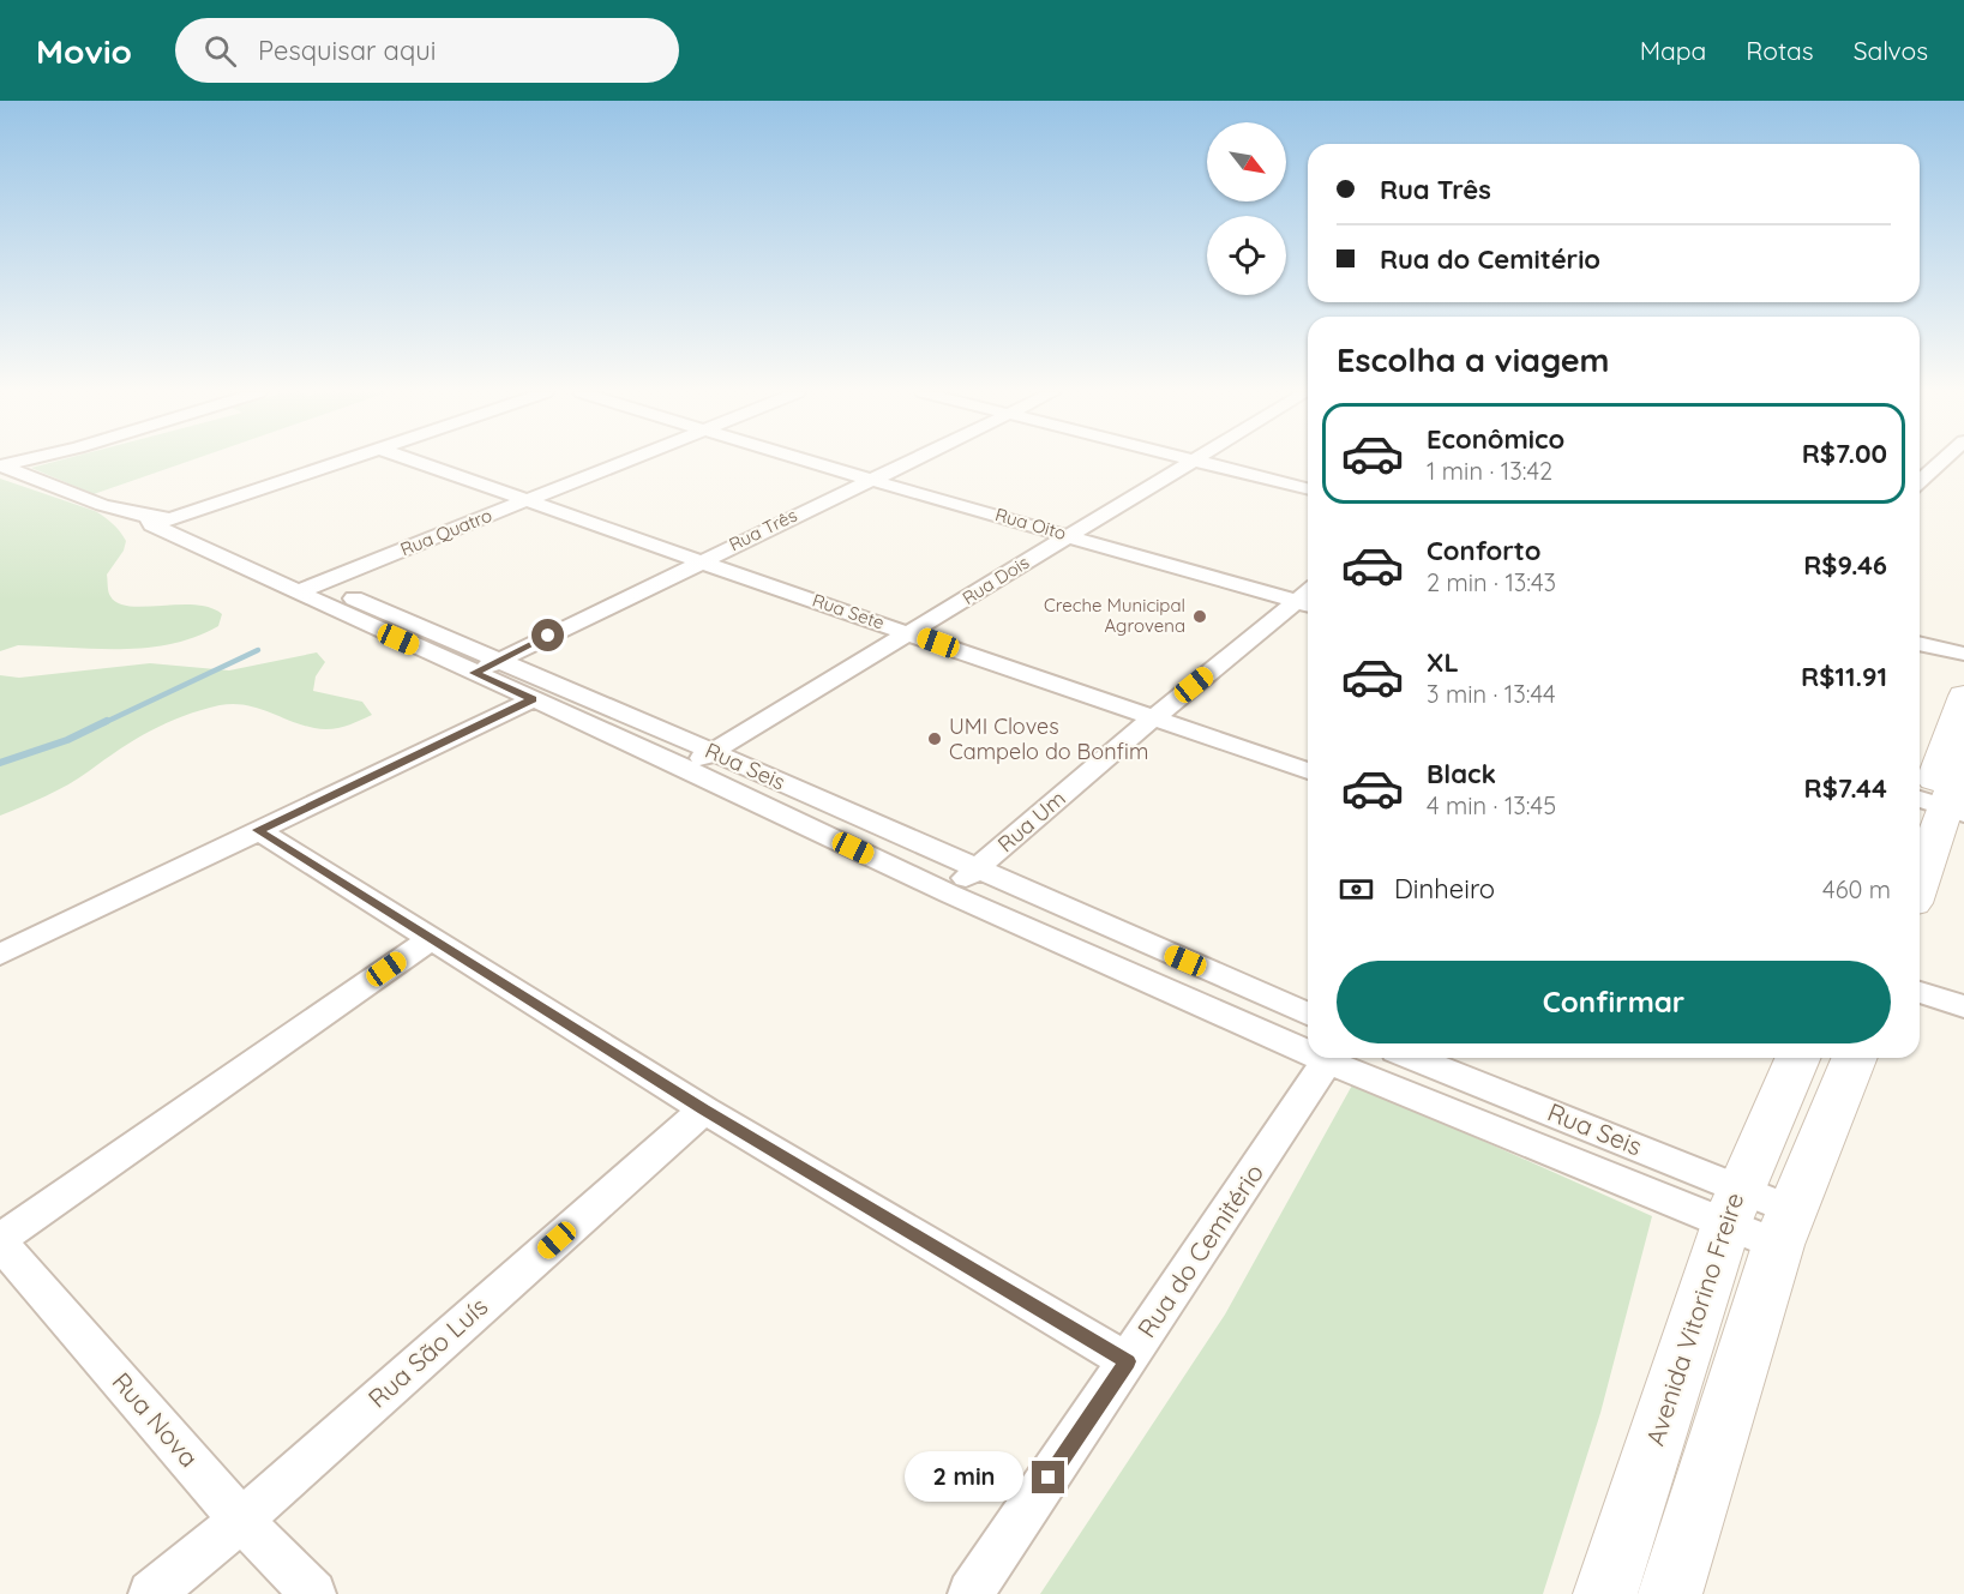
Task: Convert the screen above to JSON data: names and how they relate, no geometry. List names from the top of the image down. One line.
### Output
{"streets":{"street":["Rua Oito","Rua Três","Rua Quatro","Rua Dois","Rua Sete","Rua Seis","Rua Um","Rua do Cemitério","Avenida Vitorino Freire","Rua São Luís","Rua Nova"]},"crossings":[["Rua Oito","Rua Três"],["Rua Oito","Rua Dois"],["Rua Três","Rua Sete"],["Rua Três","Rua Seis"],["Rua Quatro","Rua Sete"],["Rua Dois","Rua Sete"],["Rua Dois","Rua Seis"],["Rua Sete","Rua Um"],["Rua Seis","Rua Um"],["Rua Seis","Avenida Vitorino Freire"],["Rua São Luís","Rua Nova"]],"places":["Creche Municipal Agrovena","UMI Cloves Campelo do Bonfim"],"north":"bottom right","page":{"header":"Movio","search":"Pesquisar aqui","nav":["Mapa","Rotas","Salvos"],"banner":["Rua Três","Rua do Cemitério"],"heading":"Escolha a viagem","list":[{"name":"Econômico","note":"1 min · 13:42","value":"R$7.00"},{"name":"Conforto","note":"2 min · 13:43","value":"R$9.46"},{"name":"XL","note":"3 min · 13:44","value":"R$11.91"},{"name":"Black","note":"4 min · 13:45","value":"R$7.44"}],"pay":["Dinheiro","460 m"],"buttons":"Confirmar","bubble":"2 min"}}
